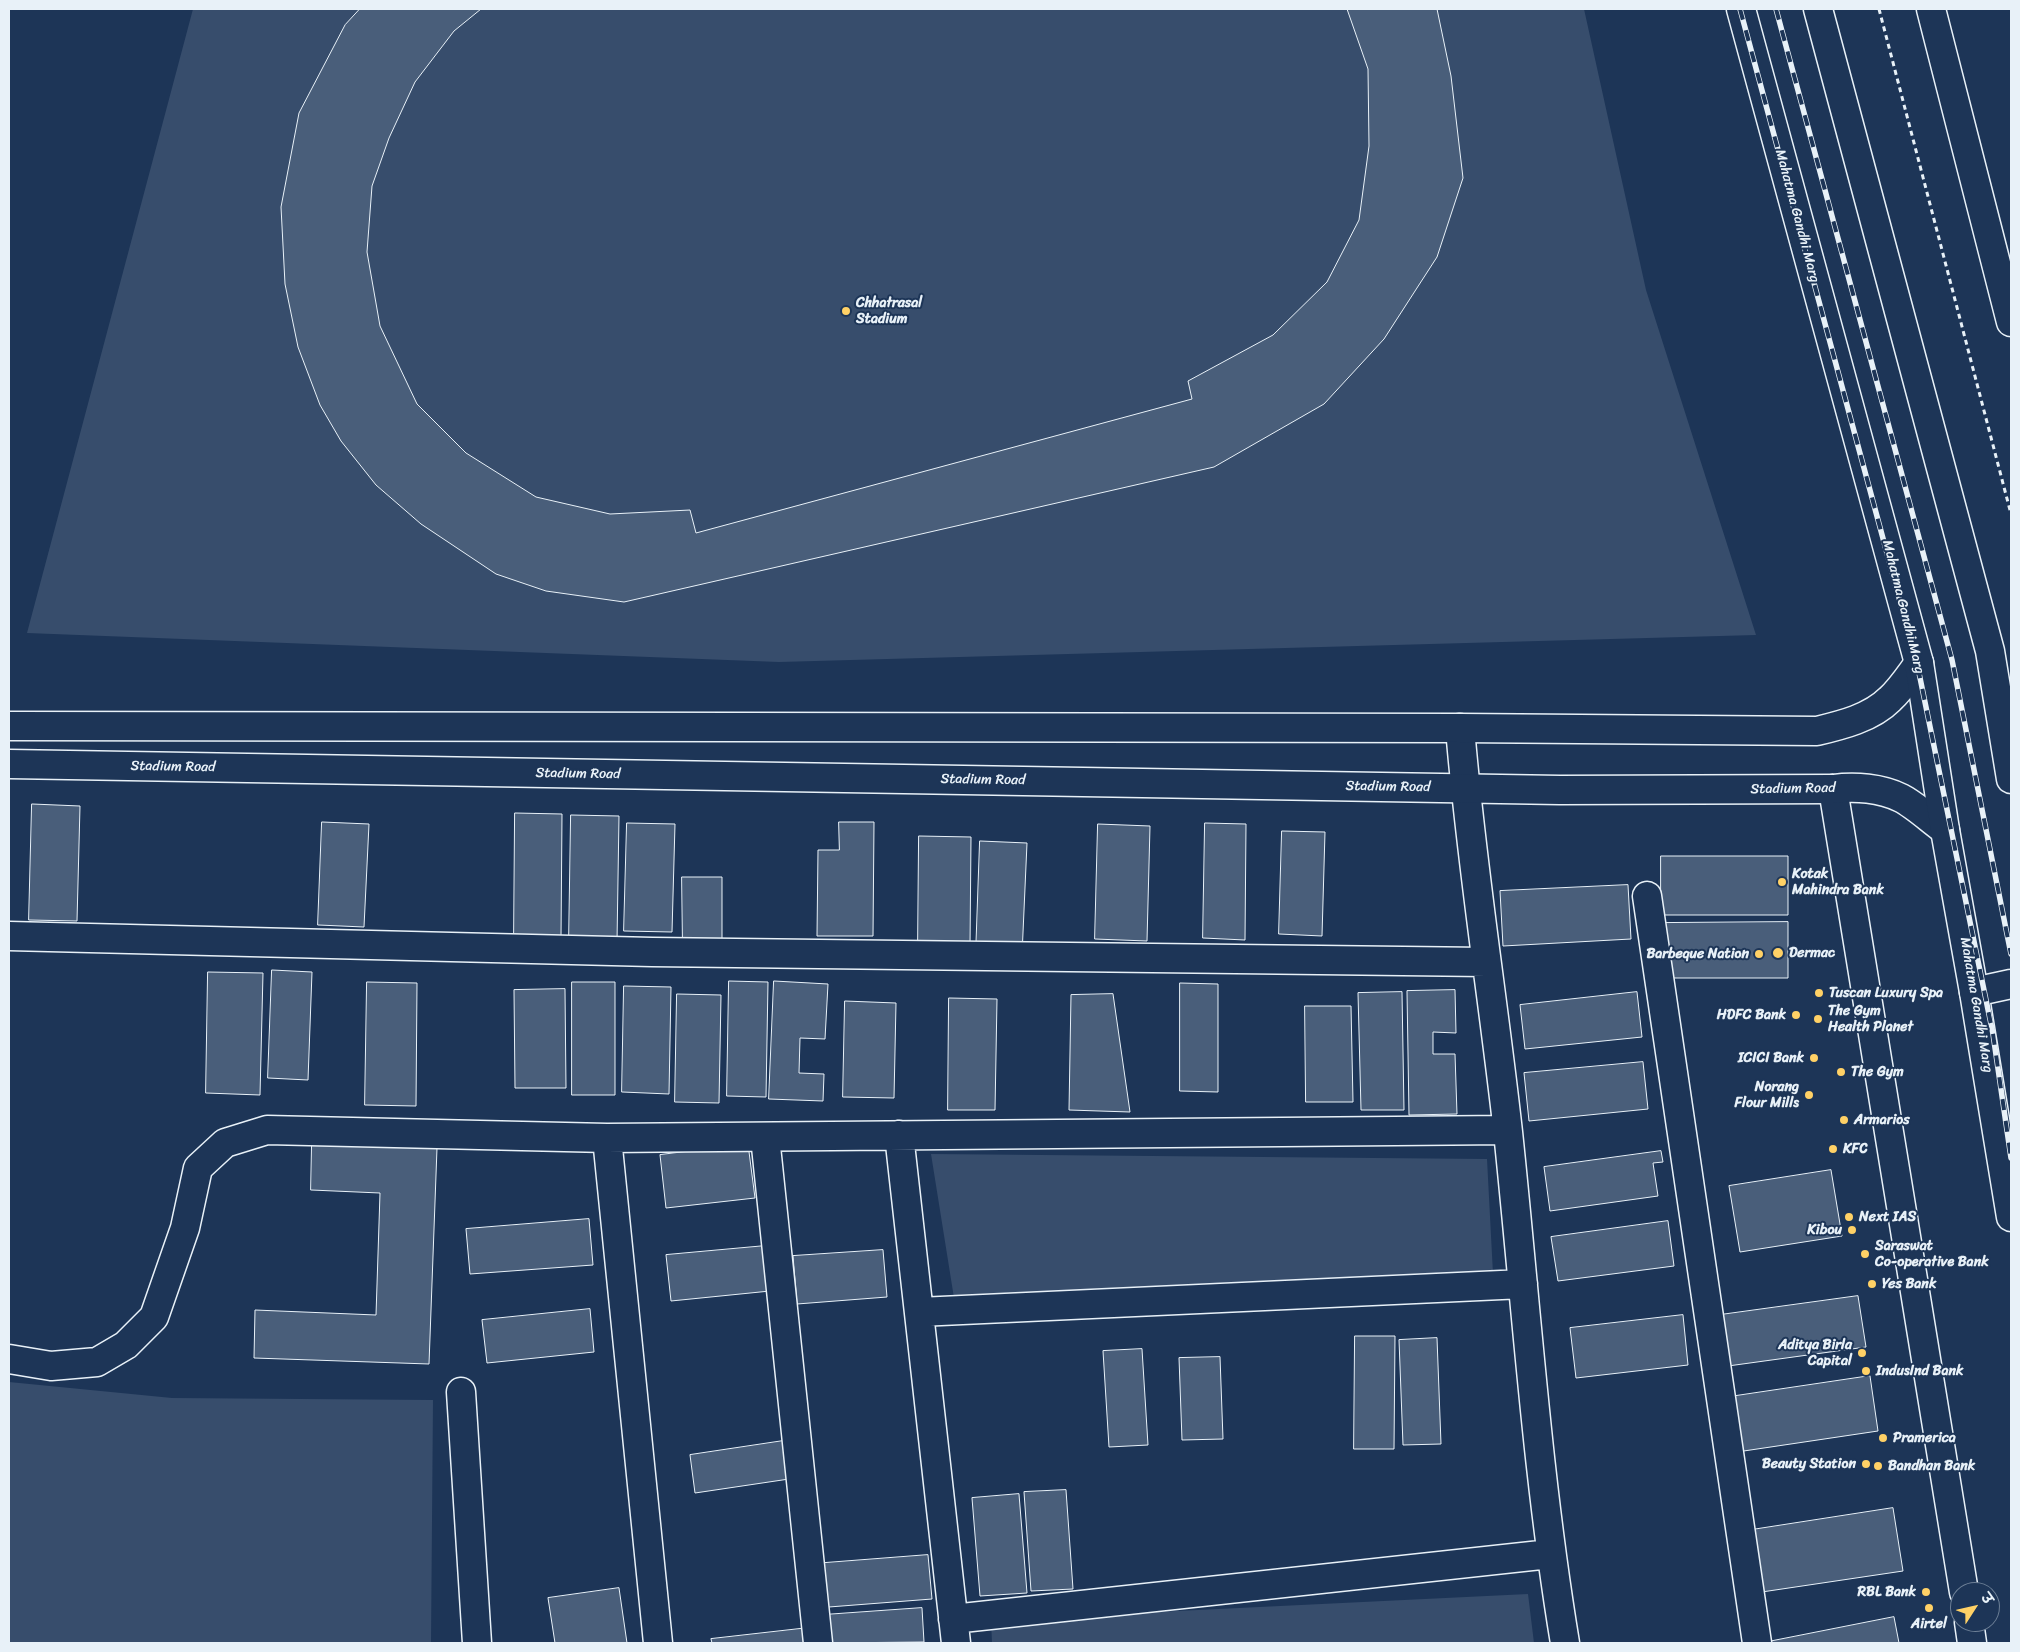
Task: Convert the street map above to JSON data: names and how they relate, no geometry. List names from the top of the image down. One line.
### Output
{"streets":{"street":["Mahatma Gandhi Marg","Stadium Road"]},"crossings":[["Mahatma Gandhi Marg","Stadium Road"]],"places":["Chhatrasal Stadium","Kotak Mahindra Bank","Dermac","Barbeque Nation","Tuscan Luxury Spa","HDFC Bank","The Gym Health Planet","ICICI Bank","The Gym","Norang Flour Mills","Armarios","KFC","Next IAS","Kibou","Saraswat Co-operative Bank","Yes Bank","Aditya Birla Capital","IndusInd Bank","Pramerica","Beauty Station","Bandhan Bank","RBL Bank","Airtel"],"north":"top right"}
